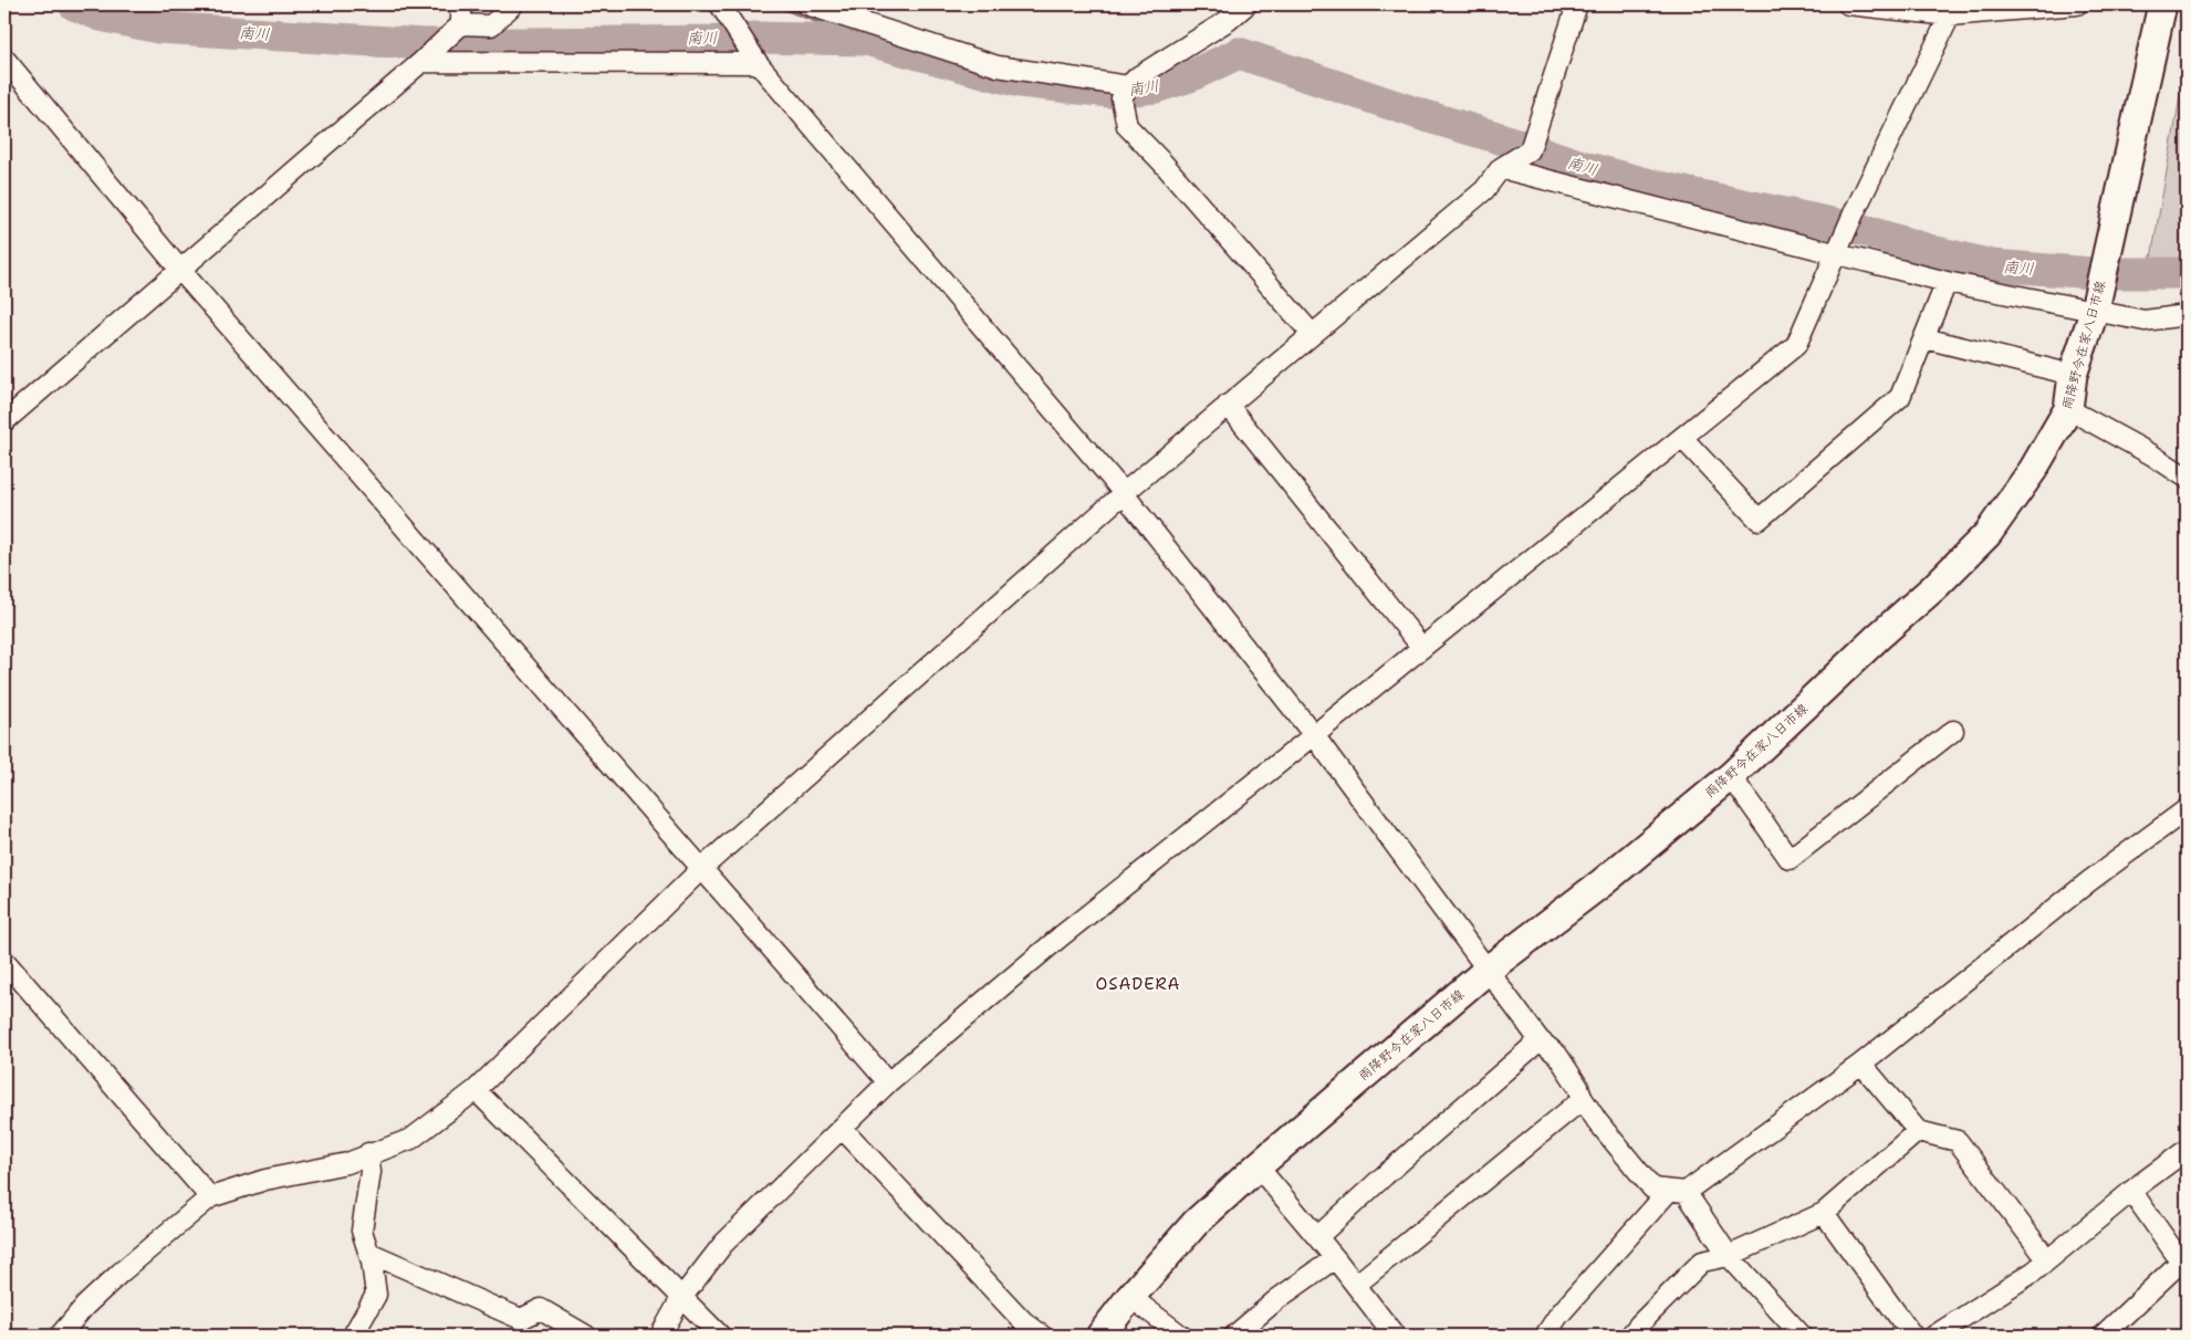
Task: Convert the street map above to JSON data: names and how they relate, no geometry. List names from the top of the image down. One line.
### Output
{"streets":{"main road":["雨降野今在家八日市線"]},"districts":["OSADERA"],"water":["南川"]}
